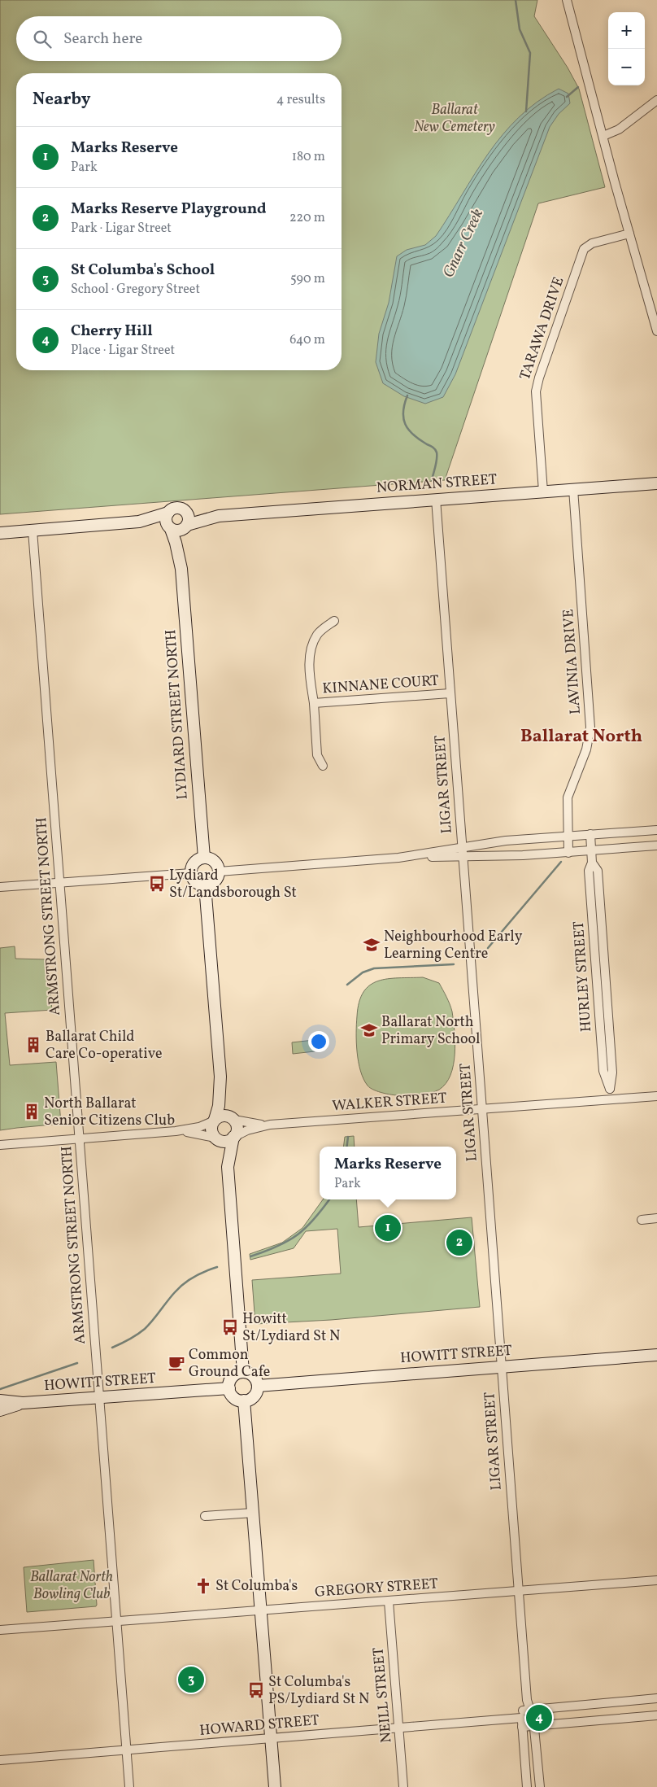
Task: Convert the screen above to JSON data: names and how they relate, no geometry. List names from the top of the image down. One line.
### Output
{"streets":{"street":["TARAWA DRIVE","NORMAN STREET","LAVINIA DRIVE","KINNANE COURT","LYDIARD STREET NORTH","LIGAR STREET","ARMSTRONG STREET NORTH","HURLEY STREET","WALKER STREET","HOWITT STREET","GREGORY STREET","NEILL STREET","HOWARD STREET"]},"crossings":[["TARAWA DRIVE","NORMAN STREET"],["NORMAN STREET","LAVINIA DRIVE"],["NORMAN STREET","LYDIARD STREET NORTH"],["NORMAN STREET","LIGAR STREET"],["KINNANE COURT","LIGAR STREET"],["LIGAR STREET","WALKER STREET"],["LIGAR STREET","HOWITT STREET"],["LIGAR STREET","GREGORY STREET"],["LIGAR STREET","HOWARD STREET"],["ARMSTRONG STREET NORTH","HOWITT STREET"],["ARMSTRONG STREET NORTH","GREGORY STREET"],["ARMSTRONG STREET NORTH","HOWARD STREET"],["HURLEY STREET","WALKER STREET"],["GREGORY STREET","NEILL STREET"],["NEILL STREET","HOWARD STREET"]],"districts":["Ballarat North"],"water":["Gnarr Creek"],"parks":["Ballarat New Cemetery","Ballarat North Bowling Club"],"places":{"bus stop":["Lydiard St/Landsborough St","Howitt St/Lydiard St N","St Columba's PS/Lydiard St N"],"school or university":["Neighbourhood Early Learning Centre","Ballarat North Primary School"],"building":["Ballarat Child Care Co-operative","North Ballarat Senior Citizens Club"],"cafe":["Common Ground Cafe"],"church":["St Columba's"]},"page":{"map_buttons":["+","−"],"search":"Search here","heading":["Nearby","4 results"],"list":[{"mark":"1","name":"Marks Reserve","note":"Park","value":"180 m"},{"mark":"2","name":"Marks Reserve Playground","note":"Park · Ligar Street","value":"220 m"},{"mark":"3","name":"St Columba's School","note":"School · Gregory Street","value":"590 m"},{"mark":"4","name":"Cherry Hill","note":"Place · Ligar Street","value":"640 m"}],"popup":["Marks Reserve","Park"],"pins":["1","2","3","4"]}}
